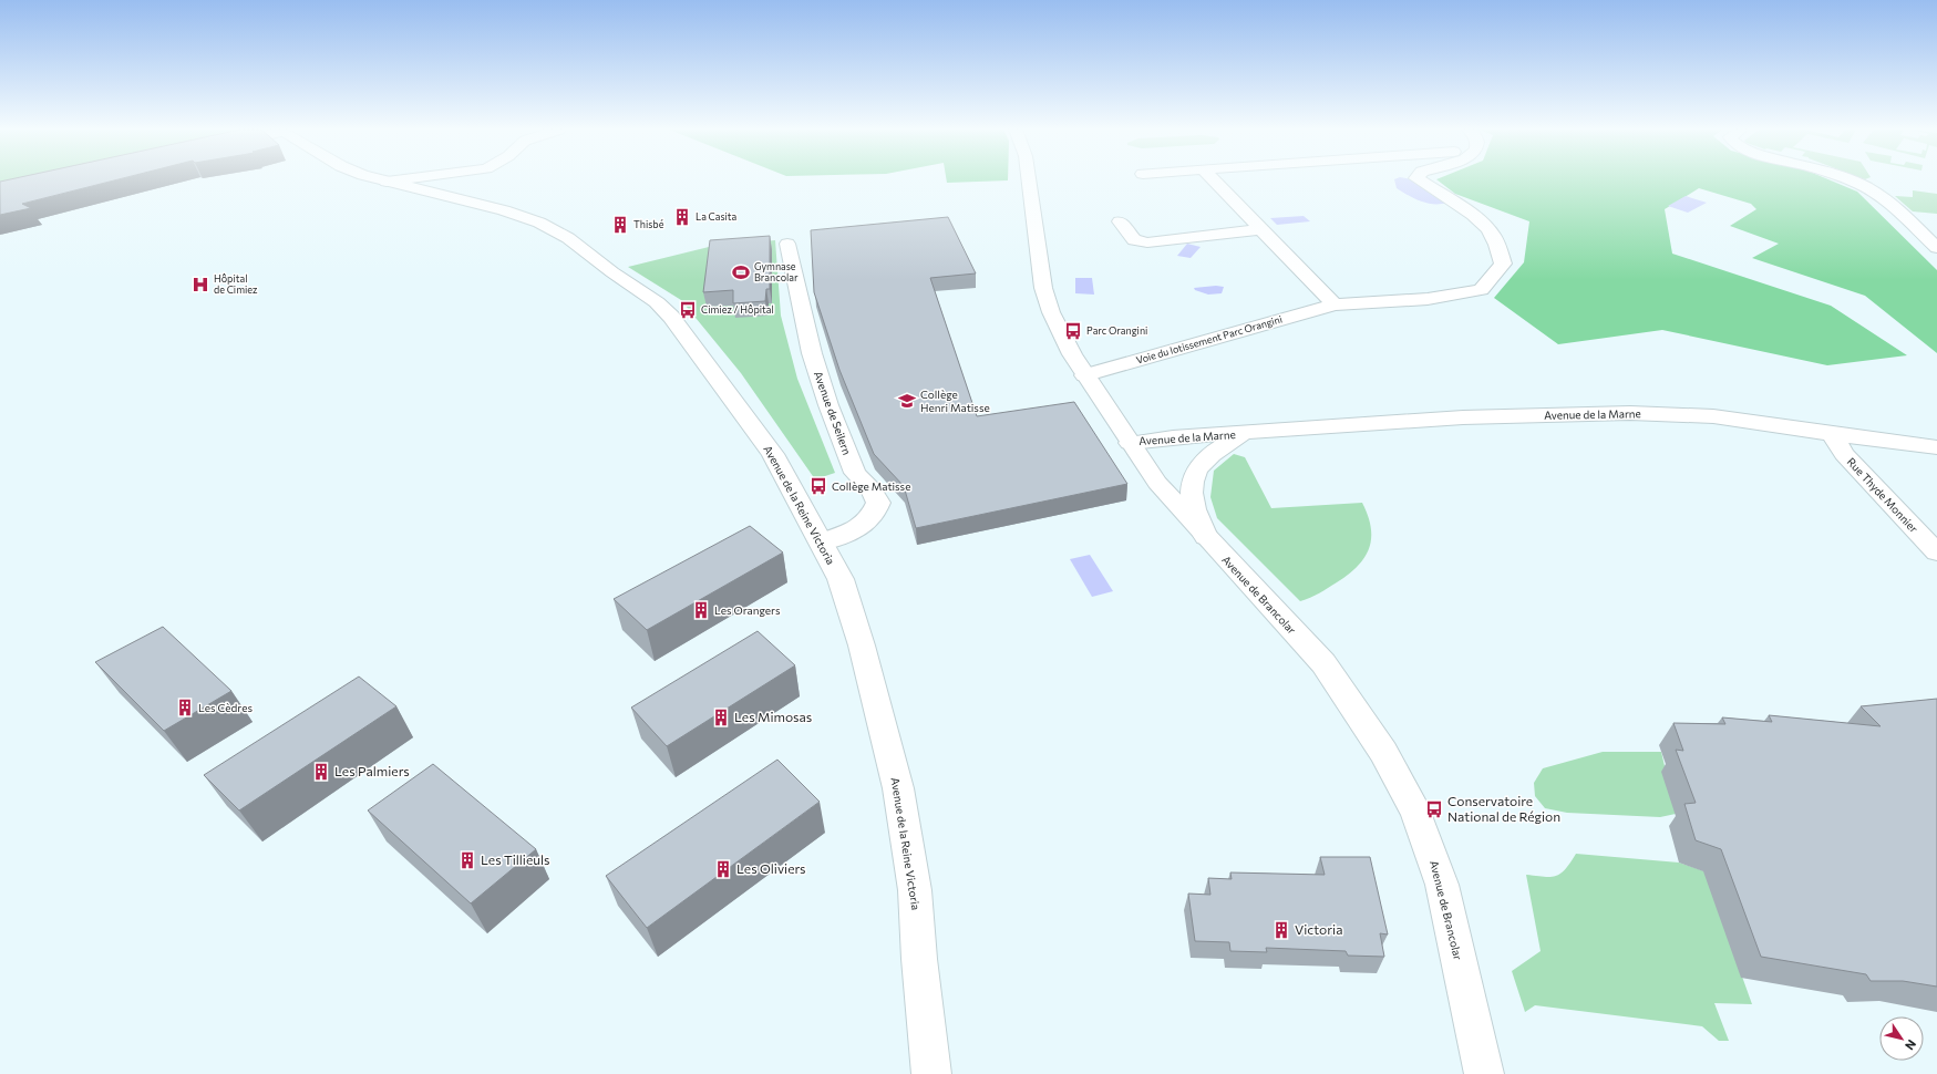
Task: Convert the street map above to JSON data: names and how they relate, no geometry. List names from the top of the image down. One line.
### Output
{"streets":{"street":["Voie du lotissement Parc Orangini","Avenue de Seilern","Avenue de la Marne","Rue Thyde Monnier","Avenue de la Reine Victoria","Avenue de Brancolar"]},"crossings":[["Voie du lotissement Parc Orangini","Avenue de Brancolar"],["Avenue de Seilern","Avenue de la Reine Victoria"],["Avenue de la Marne","Rue Thyde Monnier"],["Avenue de la Marne","Avenue de Brancolar"]],"places":{"building":["La Casita","Thisbé","Les Orangers","Les Cèdres","Les Mimosas","Les Palmiers","Les Tillieuls","Les Oliviers","Victoria"],"sports":["Gymnase Brancolar"],"hospital":["Hôpital de Cimiez"],"bus stop":["Cimiez / Hôpital","Parc Orangini","Collège Matisse","Conservatoire National de Région"],"school or university":["Collège Henri Matisse"]},"north":"bottom right"}
